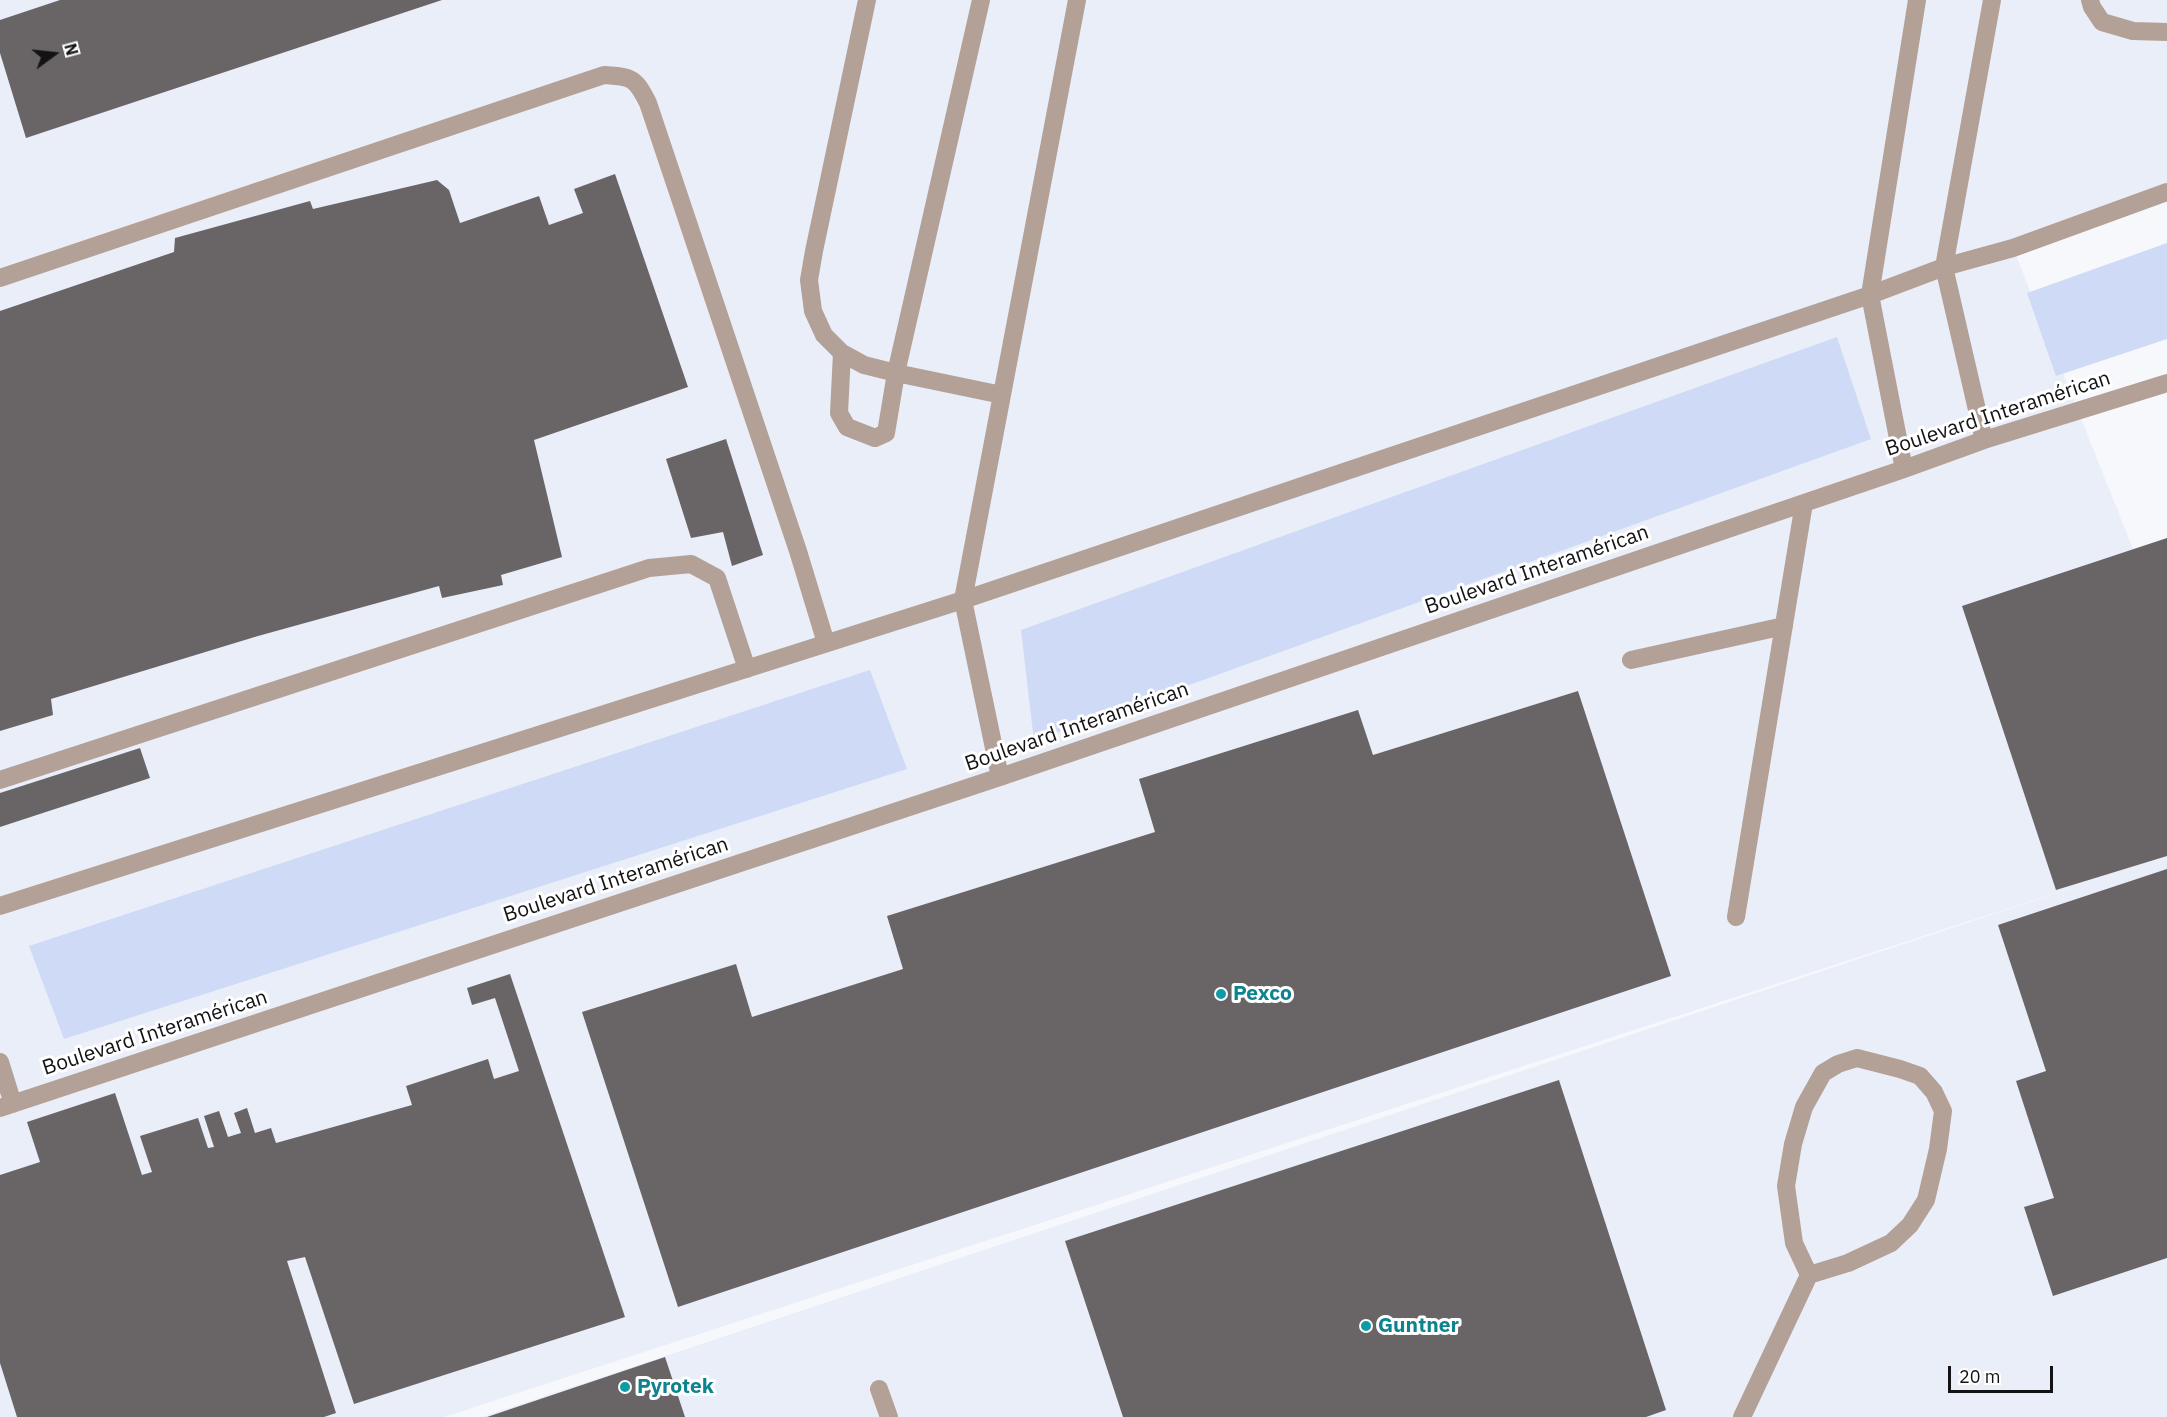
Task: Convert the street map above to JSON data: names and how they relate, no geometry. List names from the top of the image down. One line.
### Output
{"streets":{"street":["Boulevard Interamérican"]},"places":["Pexco","Guntner","Pyrotek"],"scale_bar":"20 m","north":"right"}
